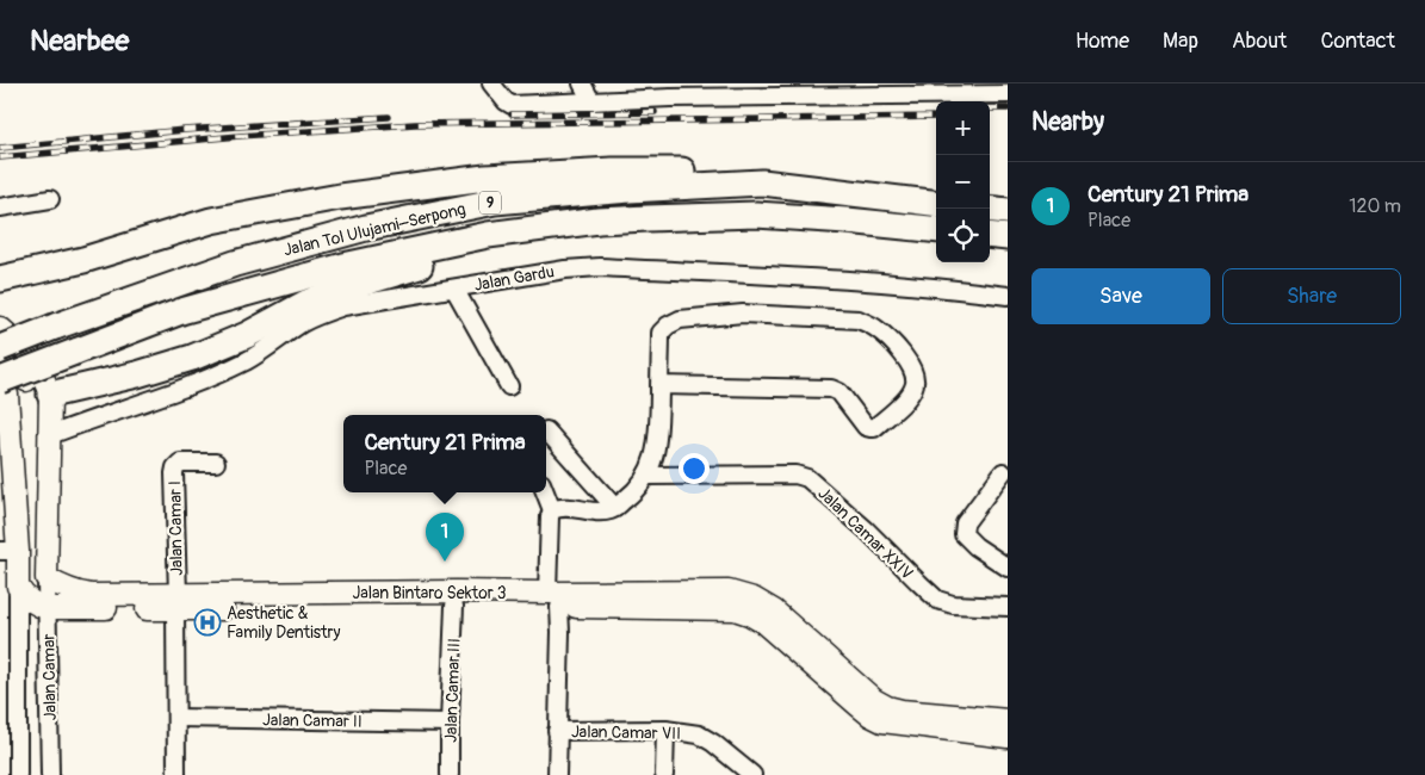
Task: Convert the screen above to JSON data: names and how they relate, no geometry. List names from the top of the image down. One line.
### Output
{"streets":{"highway":["9","Jalan Tol Ulujami–Serpong"],"main road":["Jalan Bintaro Sektor 3"],"street":["Jalan Gardu","Jalan Camar I","Jalan Camar XXIV","Jalan Camar","Jalan Camar III","Jalan Camar II","Jalan Camar VII"]},"crossings":[["Jalan Camar I","Jalan Bintaro Sektor 3"],["Jalan Camar I","Jalan Camar II"],["Jalan Bintaro Sektor 3","Jalan Camar"],["Jalan Bintaro Sektor 3","Jalan Camar III"],["Jalan Camar III","Jalan Camar II"]],"places":{"hospital":["Aesthetic & Family Dentistry"]},"page":{"header":"Nearbee","nav":["Home","Map","About","Contact"],"heading":"Nearby","map_buttons":["+","−"],"list":[{"mark":"1","name":"Century 21 Prima","note":"Place","value":"120 m"}],"buttons":["Save","Share"],"popup":["Century 21 Prima","Place"],"pins":"1"}}
